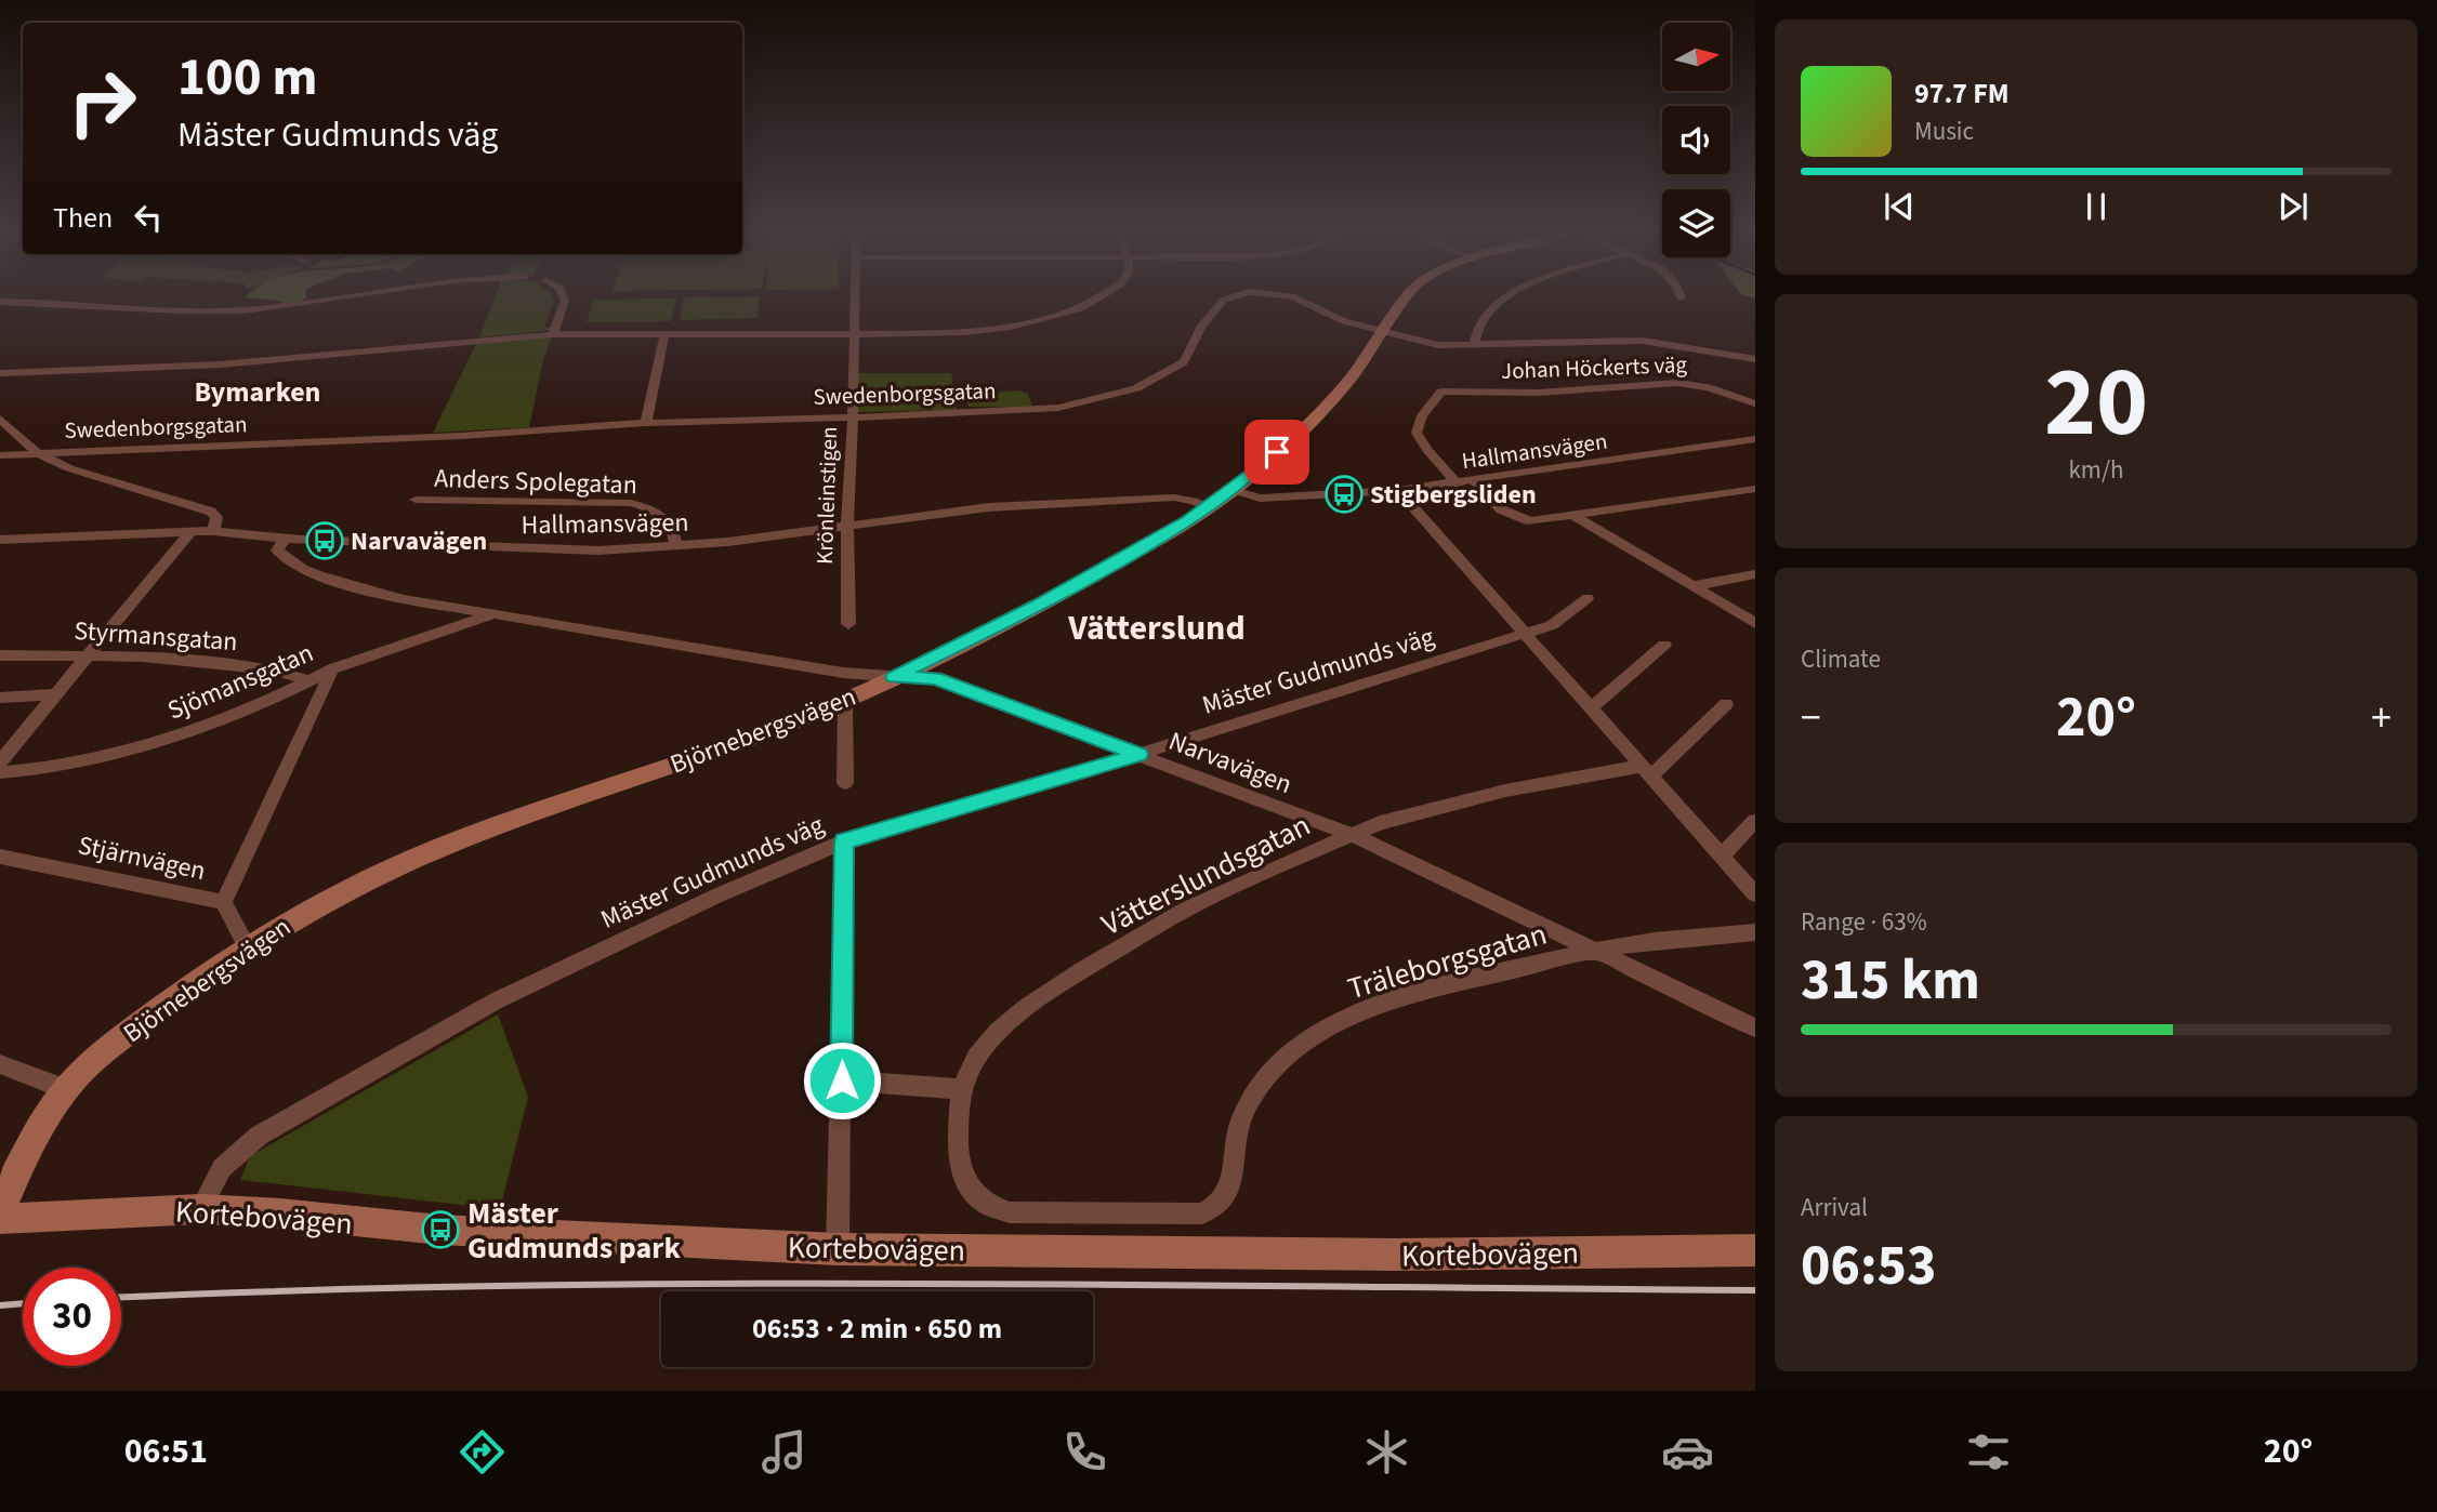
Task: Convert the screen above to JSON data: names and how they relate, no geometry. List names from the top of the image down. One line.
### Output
{"streets":{"street":["Johan Höckerts väg","Swedenborgsgatan","Hallmansvägen","Anders Spolegatan","Krönleinstigen","Styrmansgatan","Mäster Gudmunds väg","Sjömansgatan","Björnebergsvägen","Narvavägen","Stjärnvägen","Vätterslundsgatan","Träleborgsgatan","Kortebovägen"]},"crossings":[["Johan Höckerts väg","Hallmansvägen"],["Swedenborgsgatan","Krönleinstigen"],["Swedenborgsgatan","Björnebergsvägen"],["Hallmansvägen","Anders Spolegatan"],["Hallmansvägen","Krönleinstigen"],["Hallmansvägen","Björnebergsvägen"],["Hallmansvägen","Narvavägen"],["Styrmansgatan","Sjömansgatan"],["Mäster Gudmunds väg","Narvavägen"],["Mäster Gudmunds väg","Kortebovägen"],["Sjömansgatan","Narvavägen"],["Björnebergsvägen","Narvavägen"],["Björnebergsvägen","Stjärnvägen"],["Narvavägen","Vätterslundsgatan"],["Narvavägen","Träleborgsgatan"],["Vätterslundsgatan","Träleborgsgatan"]],"districts":["Bymarken","Vätterslund"],"places":{"bus stop":["Stigbergsliden","Narvavägen","Mäster Gudmunds park"]},"north":"right","page":{"turn":["100 m","Mäster Gudmunds väg"],"song":["97.7 FM","Music"],"then":"Then","tile":[["20","km/h"],"Climate",["Range · 63%","315 km"],["Arrival","06:53"]],"heat":["−","20°","+"],"limit":"30","trip":"06:53 · 2 min · 650 m","tabs":["06:51","20°"]}}
